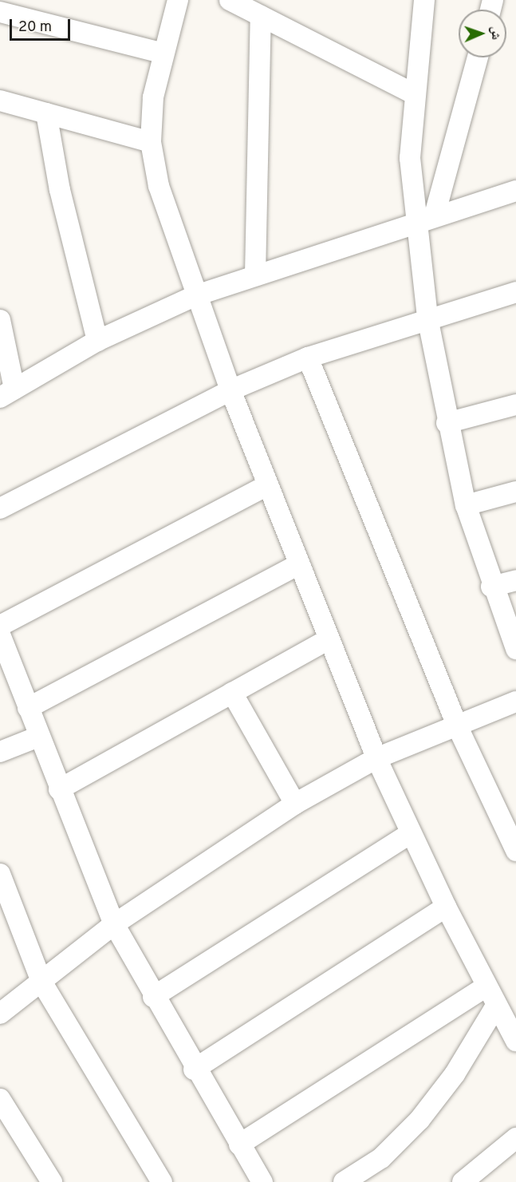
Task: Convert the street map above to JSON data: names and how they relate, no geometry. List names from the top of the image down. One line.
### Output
{"scale_bar":"20 m","north":"right"}
